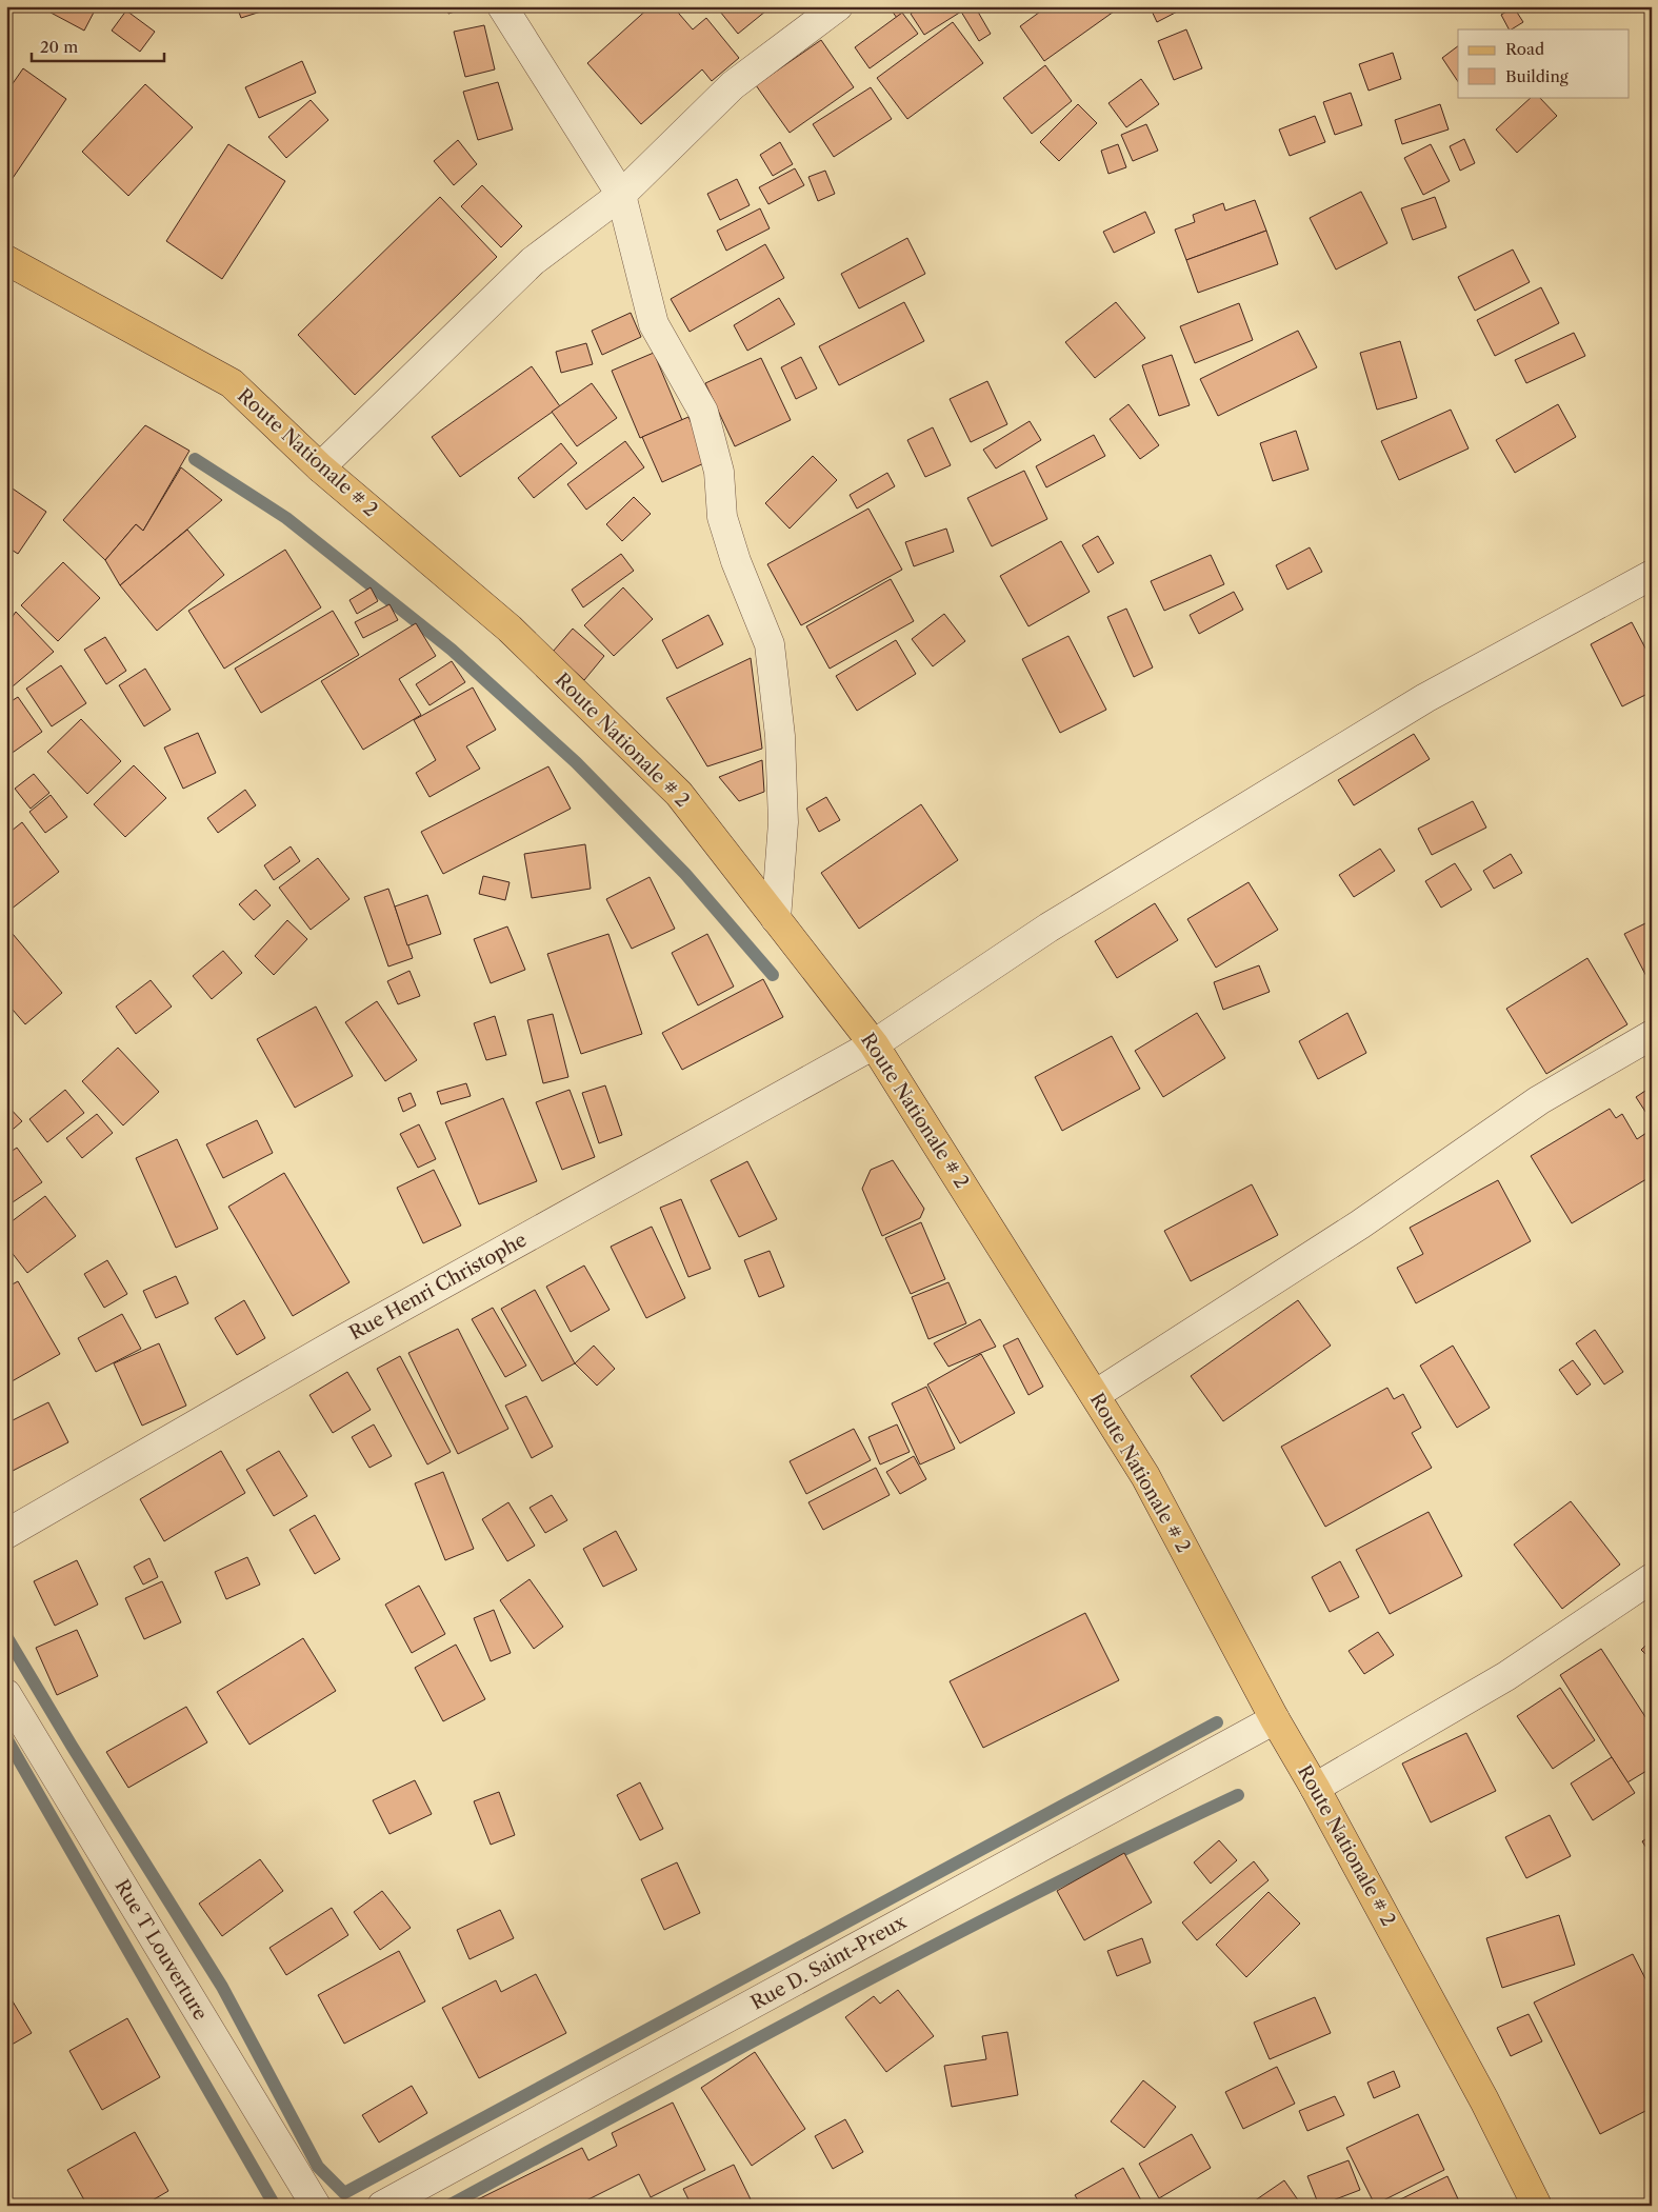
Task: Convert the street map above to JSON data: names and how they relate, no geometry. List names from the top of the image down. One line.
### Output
{"streets":{"main road":["Route Nationale # 2"],"street":["Rue Henri Christophe","Rue T Louverture","Rue D. Saint-Preux"]},"crossings":[["Route Nationale # 2","Rue Henri Christophe"],["Route Nationale # 2","Rue D. Saint-Preux"]],"legend":["Road","Building"],"scale_bar":"20 m"}
